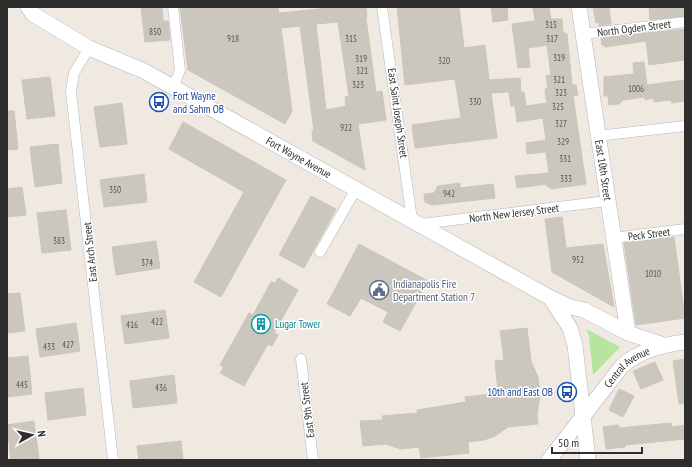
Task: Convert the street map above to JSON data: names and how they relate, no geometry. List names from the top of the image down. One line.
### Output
{"streets":{"street":["North Ogden Street","East Saint Joseph Street","Fort Wayne Avenue","East 10th Street","North New Jersey Street","Peck Street","East Arch Street","Central Avenue","East 9th Street"]},"crossings":[["North Ogden Street","East 10th Street"],["East Saint Joseph Street","Fort Wayne Avenue"],["East Saint Joseph Street","North New Jersey Street"],["Fort Wayne Avenue","East 10th Street"],["Fort Wayne Avenue","North New Jersey Street"],["Fort Wayne Avenue","East Arch Street"],["Fort Wayne Avenue","Central Avenue"],["East 10th Street","North New Jersey Street"],["East 10th Street","Peck Street"]],"places":{"bus stop":["Fort Wayne and Sahm OB","10th and East OB"],"public building":["Indianapolis Fire Department Station 7"],"building":["Lugar Tower"]},"house_numbers":["315","850","918","315","317","319","319","320","321","321","323","1006","323","330","325","327","922","329","331","333","350","942","383","952","374","1010","422","416","427","433","445","436"],"scale_bar":"50 m","north":"right"}
